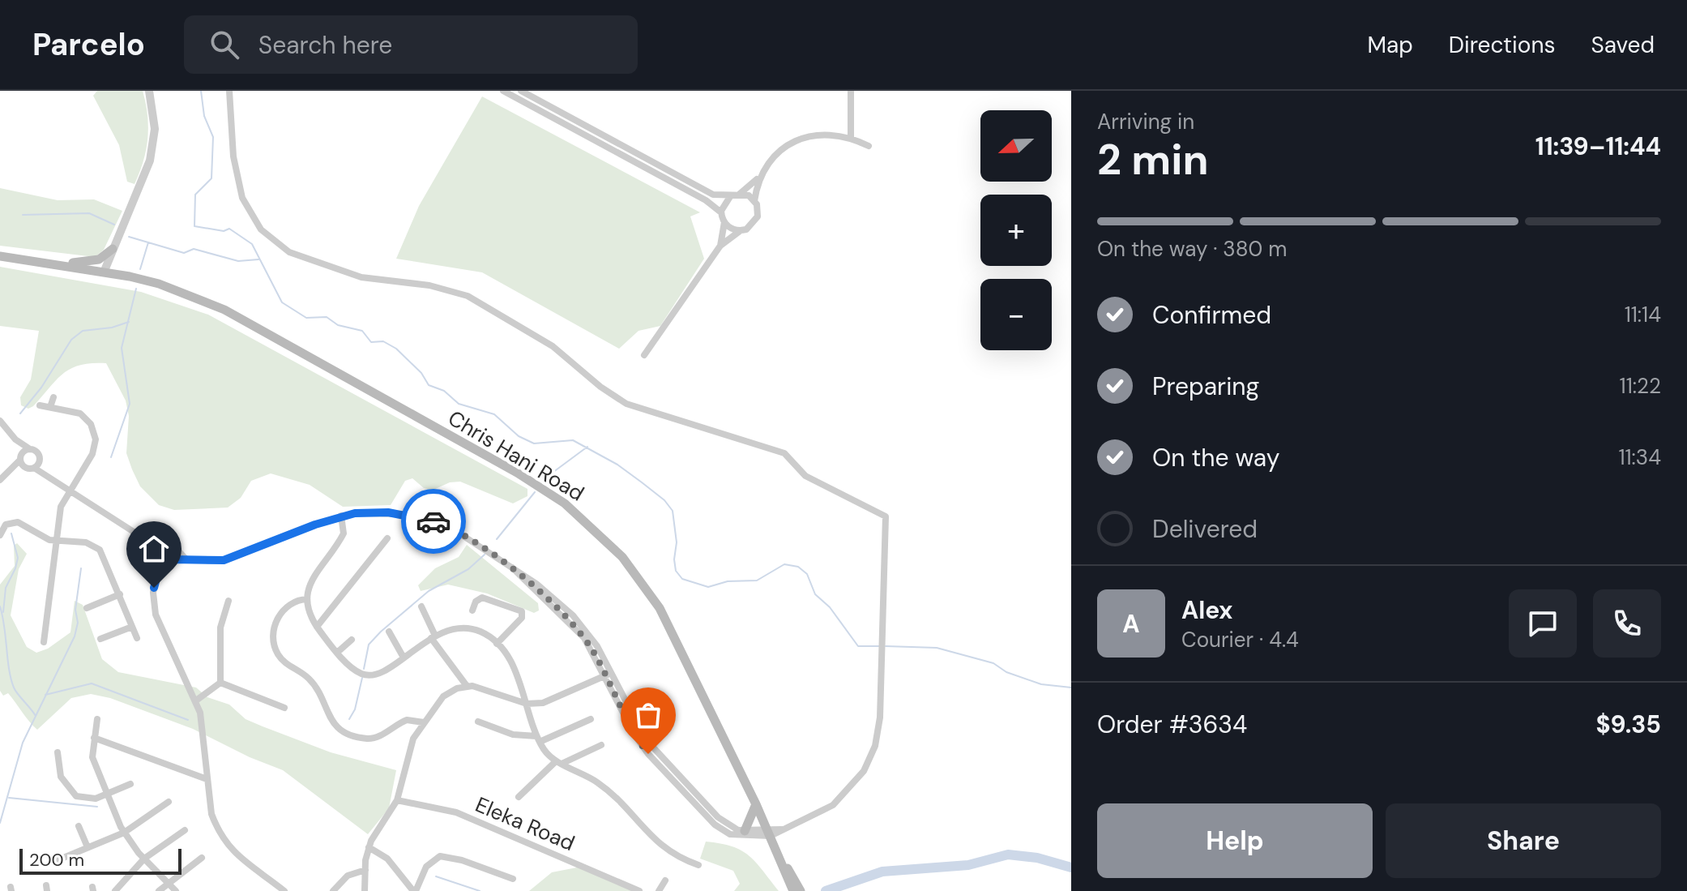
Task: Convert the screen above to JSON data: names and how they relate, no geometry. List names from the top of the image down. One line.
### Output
{"streets":{"main road":["Chris Hani Road"],"street":["Eleka Road"]},"scale_bar":"200 m","north":"left","page":{"header":"Parcelo","search":"Search here","nav":["Map","Directions","Saved"],"heading":["2 min","Arriving in","11:39–11:44"],"panel":["Alex","Courier · 4.4","Order #3634","$9.35"],"map_buttons":["+","−"],"bar":"On the way · 380 m","list":[["Confirmed","11:14"],["Preparing","11:22"],["On the way","11:34"],"Delivered"],"round":"A","buttons":["Help","Share"],"scale":"200 m"}}
